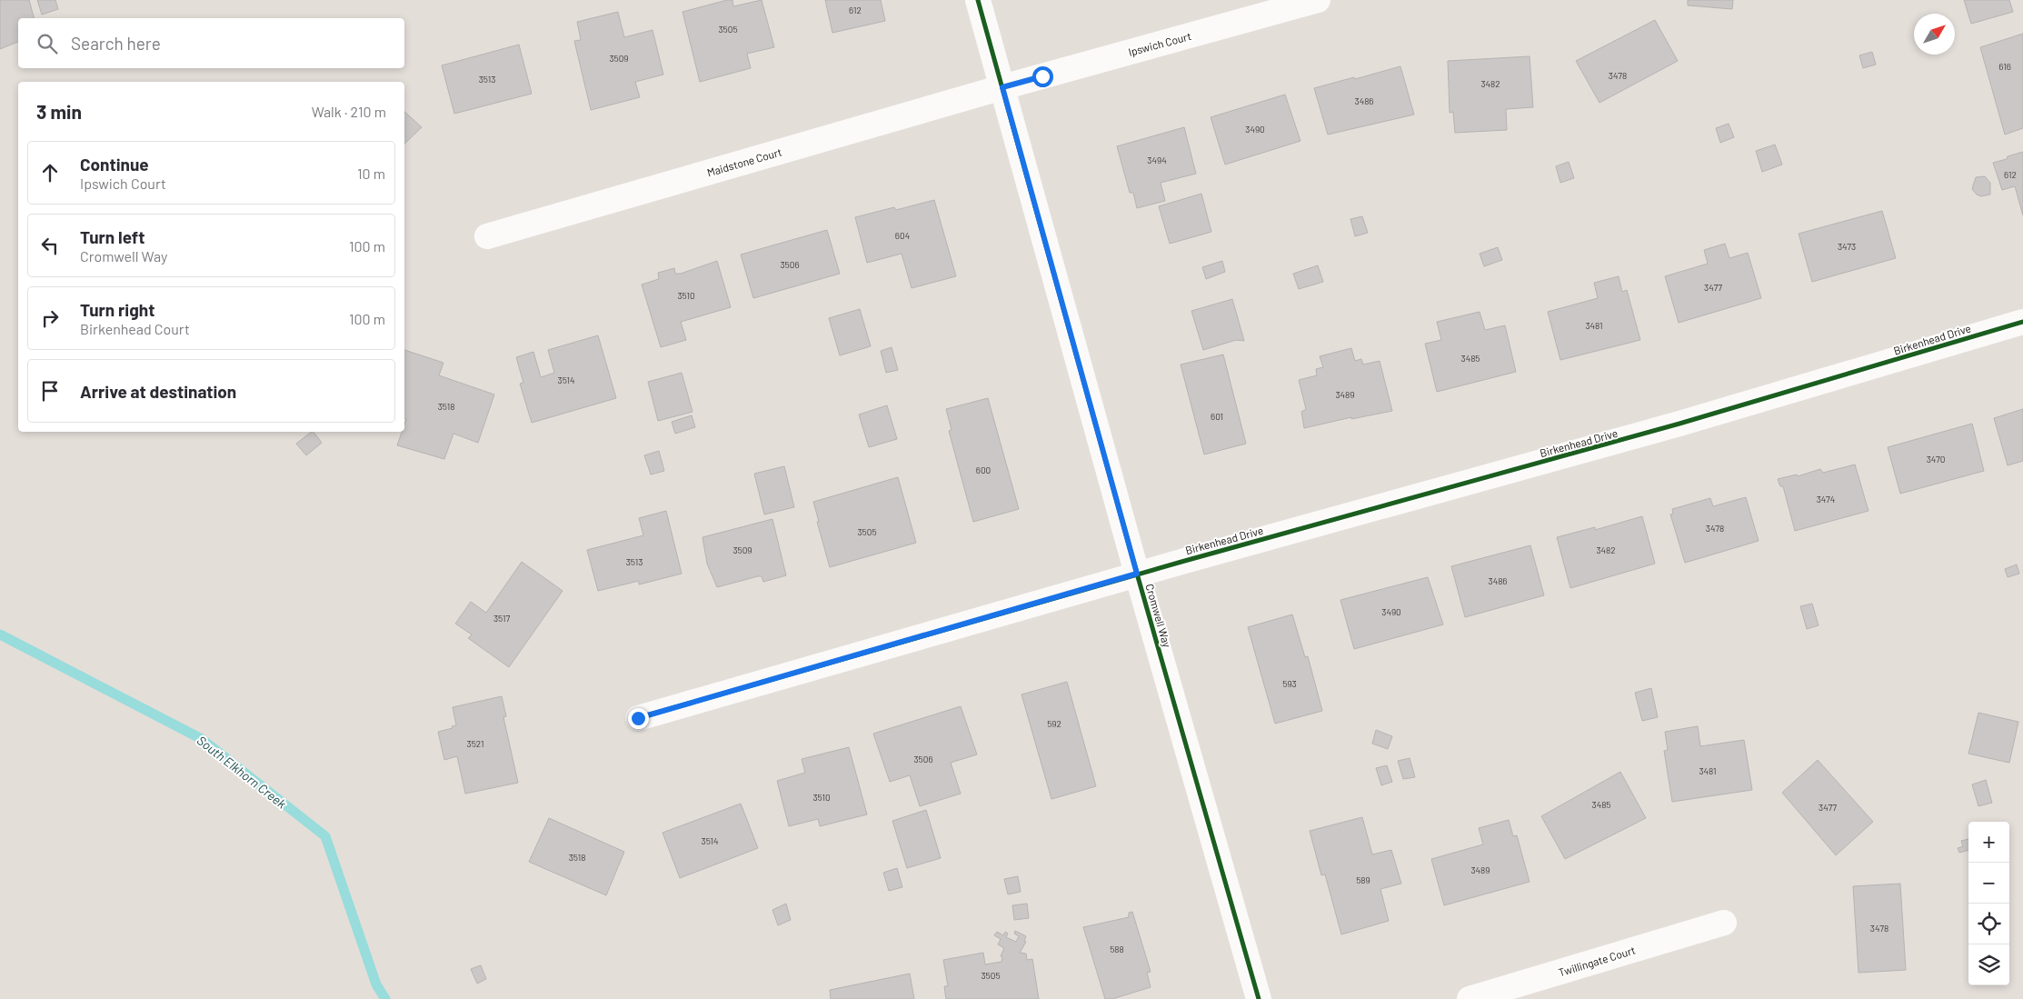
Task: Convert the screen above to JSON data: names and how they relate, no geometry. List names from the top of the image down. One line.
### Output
{"streets":{"street":["Ipswich Court","Maidstone Court","Birkenhead Drive","Cromwell Way","Twillingate Court"]},"crossings":[["Ipswich Court","Maidstone Court"],["Ipswich Court","Cromwell Way"],["Maidstone Court","Cromwell Way"],["Birkenhead Drive","Cromwell Way"]],"water":["South Elkhorn Creek"],"house_numbers":["612","3505","3509","616","3478","3513","3482","3486","3490","3494","612","604","3473","3506","3477","3510","3481","3485","3514","3489","3518","601","3470","600","3474","3478","3505","3509","3482","3513","3486","3490","3517","593","592","3521","3506","3481","3510","3485","3477","3514","3518","3489","589","3478","588","3505"],"north":"top right","page":{"search":"Search here","heading":["3 min","Walk · 210 m"],"list":[["Continue","Ipswich Court","10 m"],["Turn left","Cromwell Way","100 m"],["Turn right","Birkenhead Court","100 m"],"Arrive at destination"],"map_buttons":["+","−"]}}
